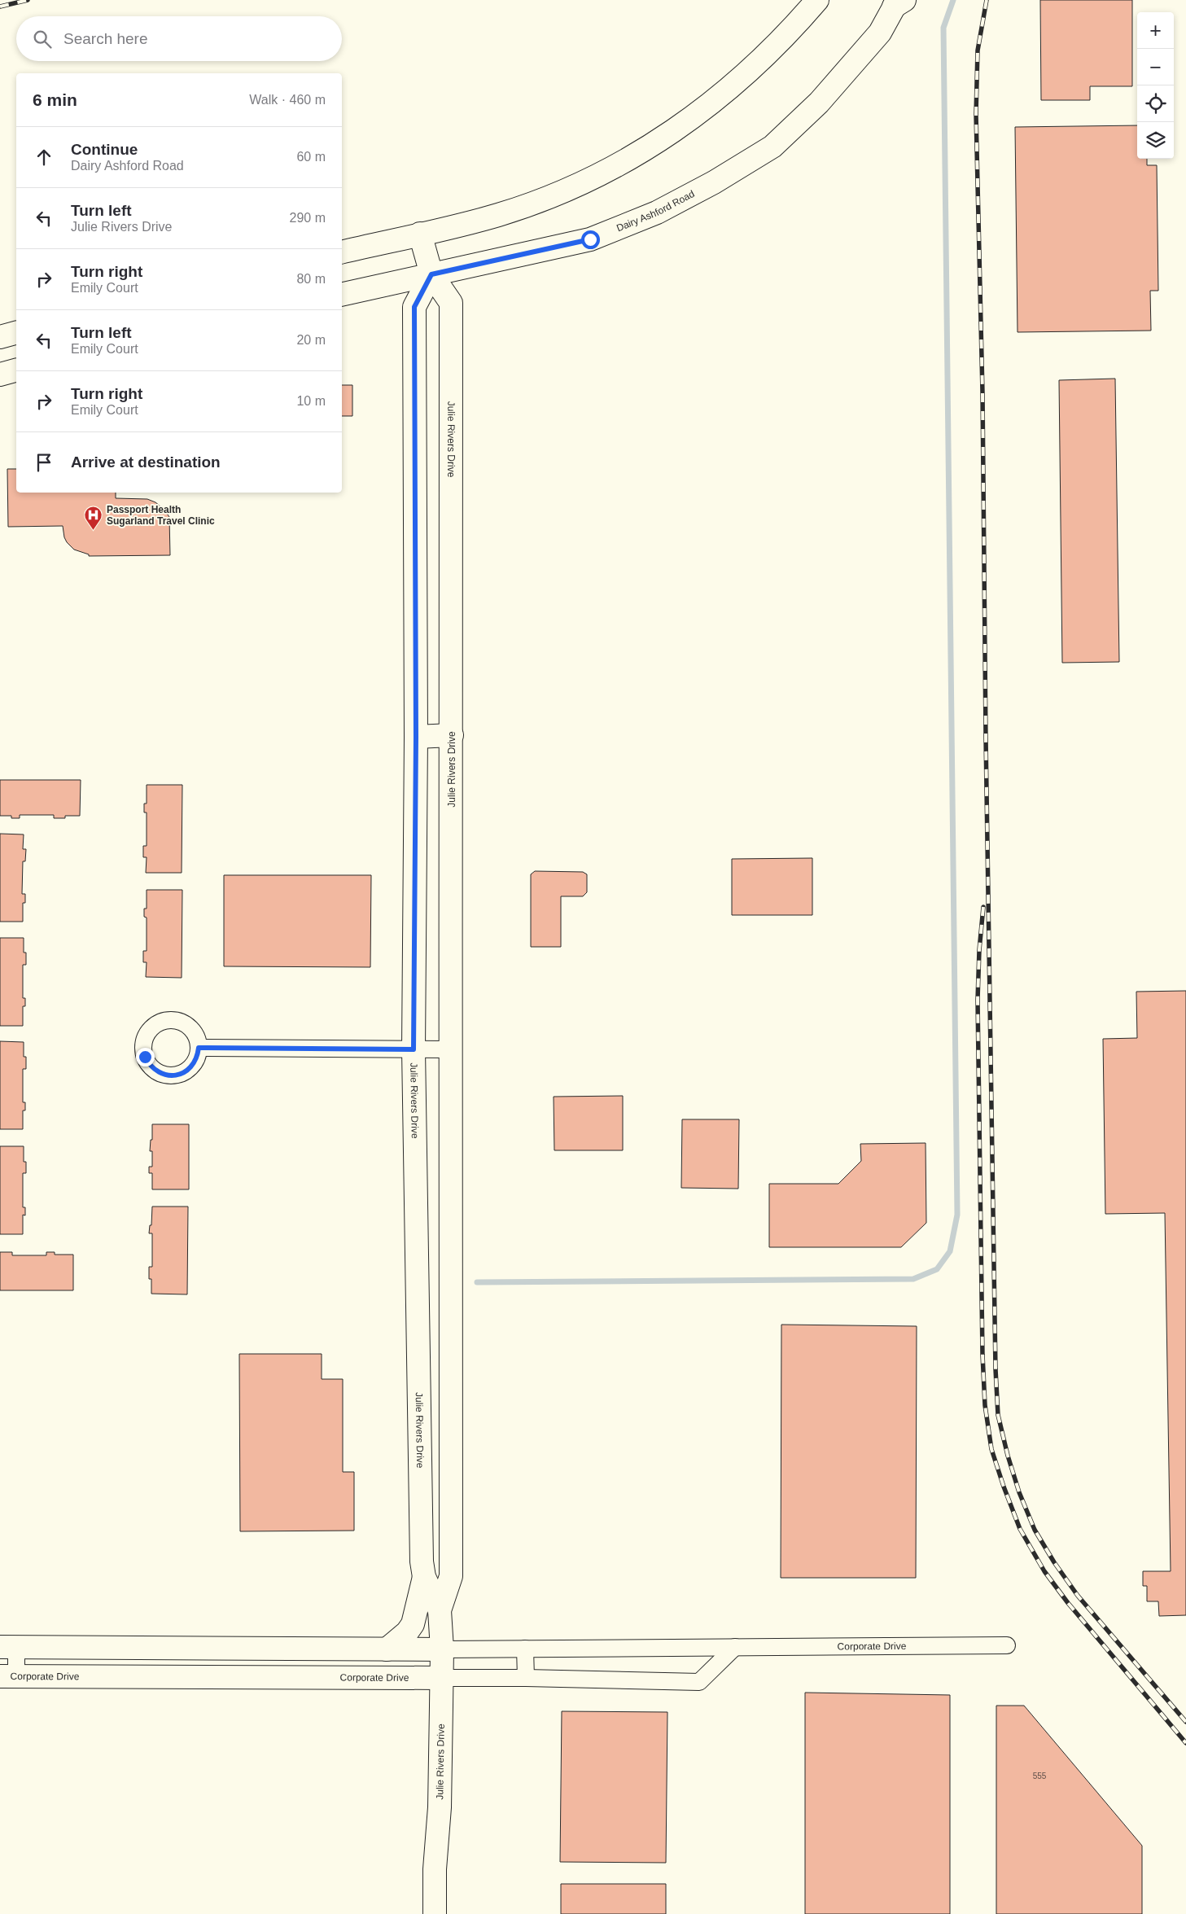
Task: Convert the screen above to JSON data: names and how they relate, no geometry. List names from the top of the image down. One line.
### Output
{"streets":{"street":["Dairy Ashford Road","Julie Rivers Drive","Corporate Drive"]},"crossings":[["Dairy Ashford Road","Julie Rivers Drive"],["Julie Rivers Drive","Corporate Drive"]],"places":{"hospital":["Passport Health Sugarland Travel Clinic"]},"house_numbers":["555"],"page":{"map_buttons":["+","−"],"search":"Search here","heading":["6 min","Walk · 460 m"],"list":[["Continue","Dairy Ashford Road","60 m"],["Turn left","Julie Rivers Drive","290 m"],["Turn right","Emily Court","80 m"],["Turn left","Emily Court","20 m"],["Turn right","Emily Court","10 m"],"Arrive at destination"]}}
